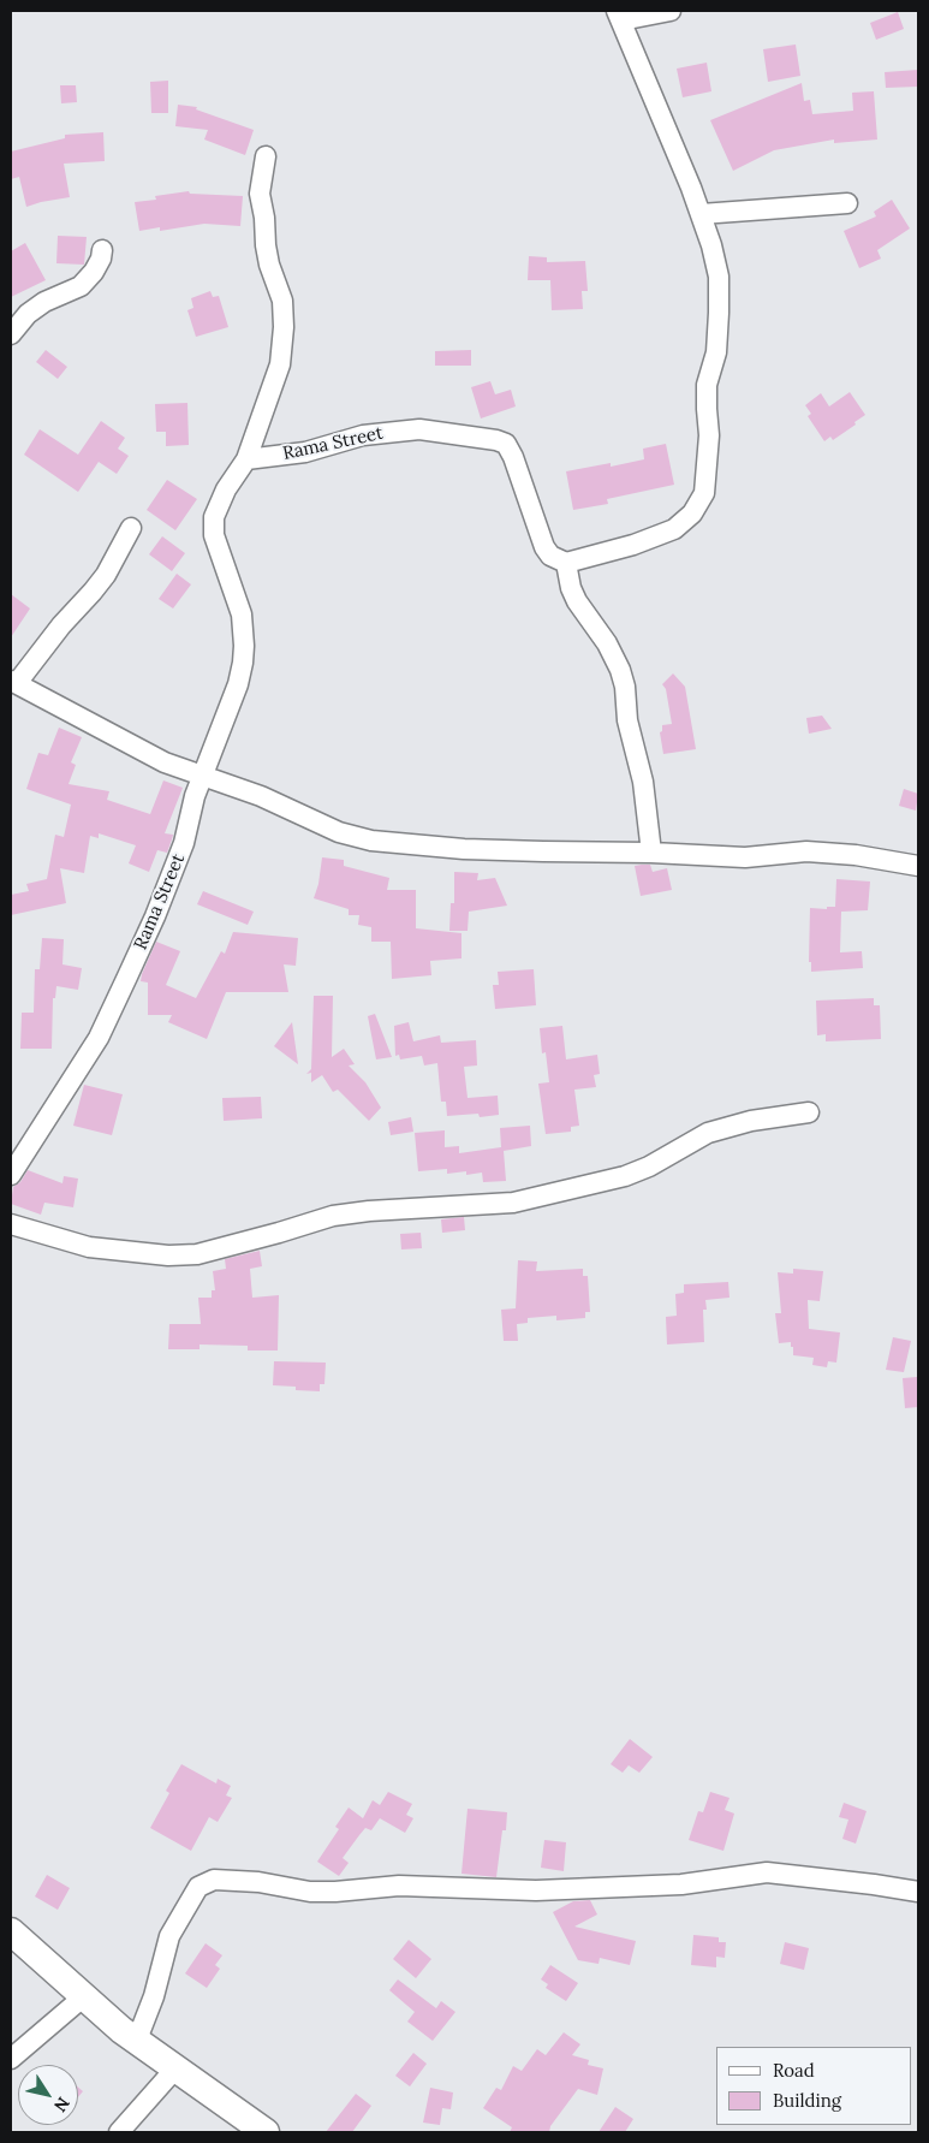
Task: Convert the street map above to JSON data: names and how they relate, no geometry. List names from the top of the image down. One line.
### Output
{"streets":{"street":["Rama Street"]},"legend":["Road","Building"],"north":"bottom right"}
